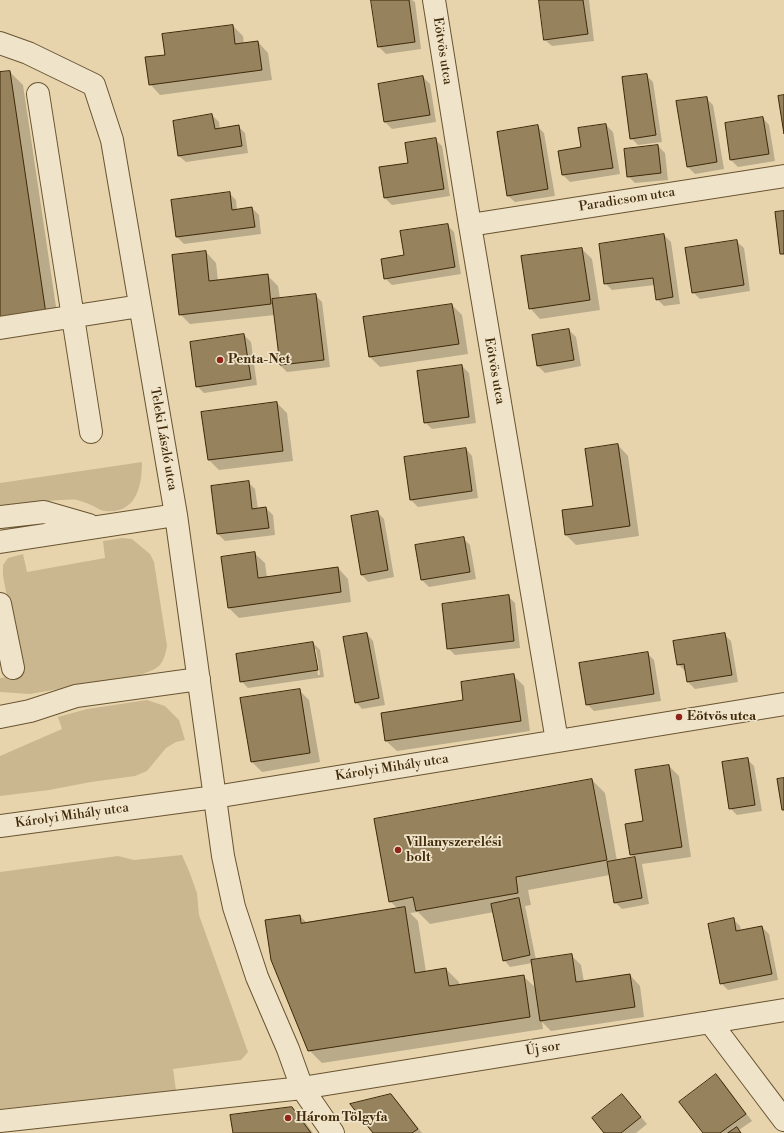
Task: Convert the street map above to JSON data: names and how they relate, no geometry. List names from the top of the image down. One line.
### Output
{"streets":{"street":["Eötvös utca","Paradicsom utca","Teleki László utca","Károlyi Mihály utca","Új sor"]},"crossings":[["Eötvös utca","Paradicsom utca"],["Eötvös utca","Károlyi Mihály utca"],["Teleki László utca","Károlyi Mihály utca"],["Teleki László utca","Új sor"]],"places":["Penta-Net","Eötvös utca","Villanyszerelési bolt","Három Tölgyfa"]}
